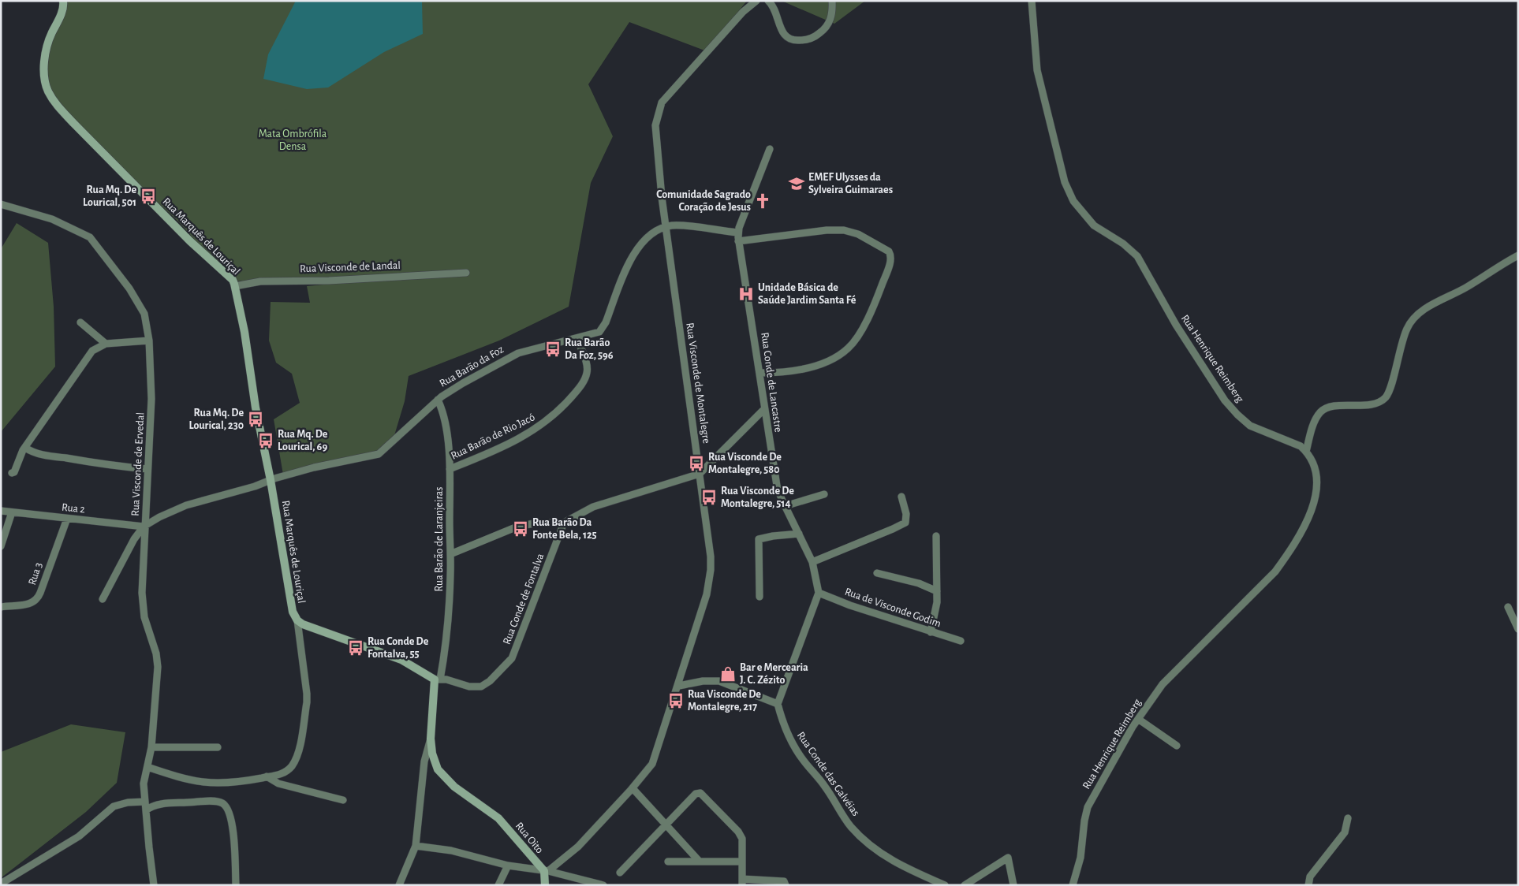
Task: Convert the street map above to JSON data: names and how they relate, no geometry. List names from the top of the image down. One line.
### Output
{"streets":{"main road":["Rua Marquês de Louriçal","Rua Barão de Laranjeiras","Rua Conde de Fontalva","Rua Oito"],"street":["Rua Visconde de Landal","Rua Henrique Reimberg","Rua Barão da Foz","Rua Conde de Lancastre","Rua Visconde de Montalegre","Rua Barão de Rio Jacó","Rua Visconde de Ervedal","Rua 2","Rua 3","Rua de Visconde Godim","Rua Conde das Galvéias"]},"crossings":[["Rua Marquês de Louriçal","Rua Visconde de Landal"],["Rua Marquês de Louriçal","Rua Barão da Foz"],["Rua Marquês de Louriçal","Rua Conde de Fontalva"],["Rua Barão da Foz","Rua Conde de Lancastre"],["Rua Barão da Foz","Rua Visconde de Montalegre"],["Rua Barão da Foz","Rua Barão de Rio Jacó"],["Rua Barão da Foz","Rua Visconde de Ervedal"],["Rua Barão da Foz","Rua 2"],["Rua Barão da Foz","Rua Barão de Laranjeiras"],["Rua Conde de Lancastre","Rua de Visconde Godim"],["Rua Visconde de Montalegre","Rua Oito"],["Rua Barão de Rio Jacó","Rua Barão de Laranjeiras"],["Rua Visconde de Ervedal","Rua 2"],["Rua 2","Rua 3"],["Rua Barão de Laranjeiras","Rua Conde de Fontalva"],["Rua Barão de Laranjeiras","Rua Oito"]],"parks":["Mata Ombrófila Densa"],"places":{"school or university":["EMEF Ulysses da Sylveira Guimaraes"],"bus stop":["Rua Mq. De Lourical, 501","Rua Barão Da Foz, 596","Rua Mq. De Lourical, 230","Rua Mq. De Lourical, 69","Rua Visconde De Montalegre, 580","Rua Visconde De Montalegre, 514","Rua Barão Da Fonte Bela, 125","Rua Conde De Fontalva, 55","Rua Visconde De Montalegre, 217"],"church":["Comunidade Sagrado Coração de Jesus"],"hospital":["Unidade Básica de Saúde Jardim Santa Fé"],"shop":["Bar e Mercearia J. C. Zézito"]}}
